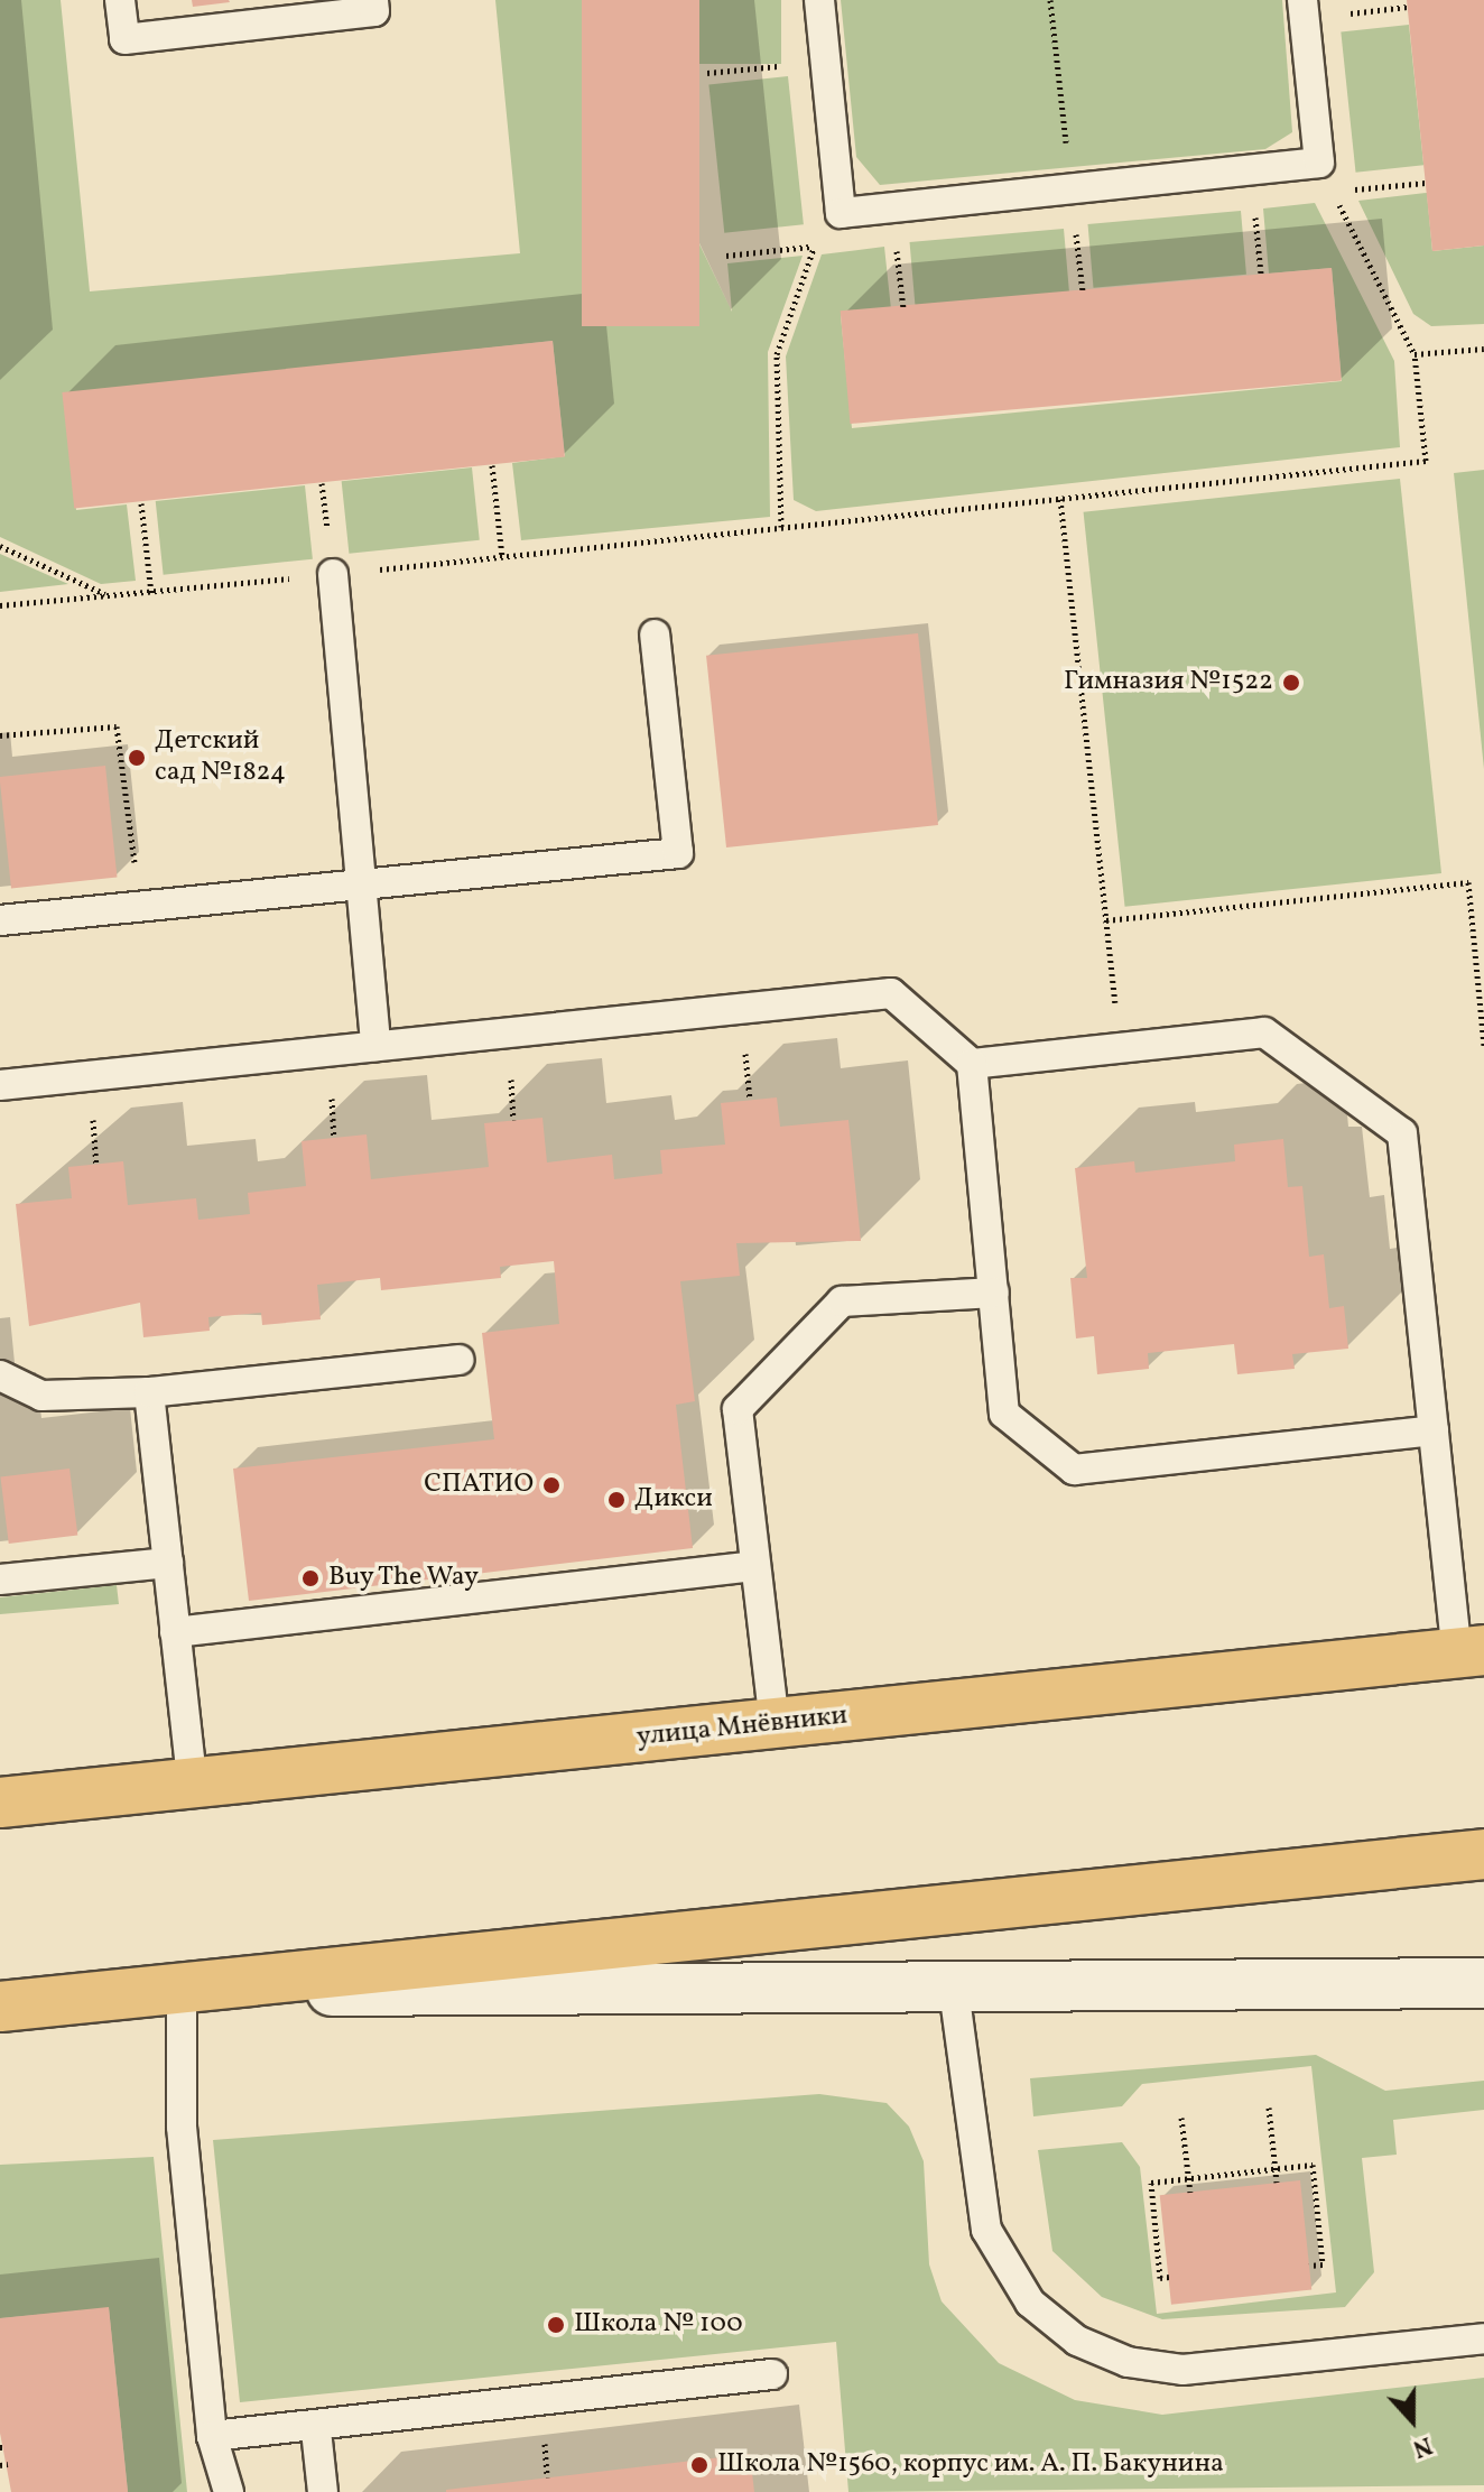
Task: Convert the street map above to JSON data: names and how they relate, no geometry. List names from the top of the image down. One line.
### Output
{"streets":{"main road":["улица Мнёвники"]},"places":["Гимназия №1522","Детский сад №1824","СПАТИО","Дикси","Buy The Way","Школа № 100","Школа №1560, корпус им. А. П. Бакунина"],"north":"bottom"}
